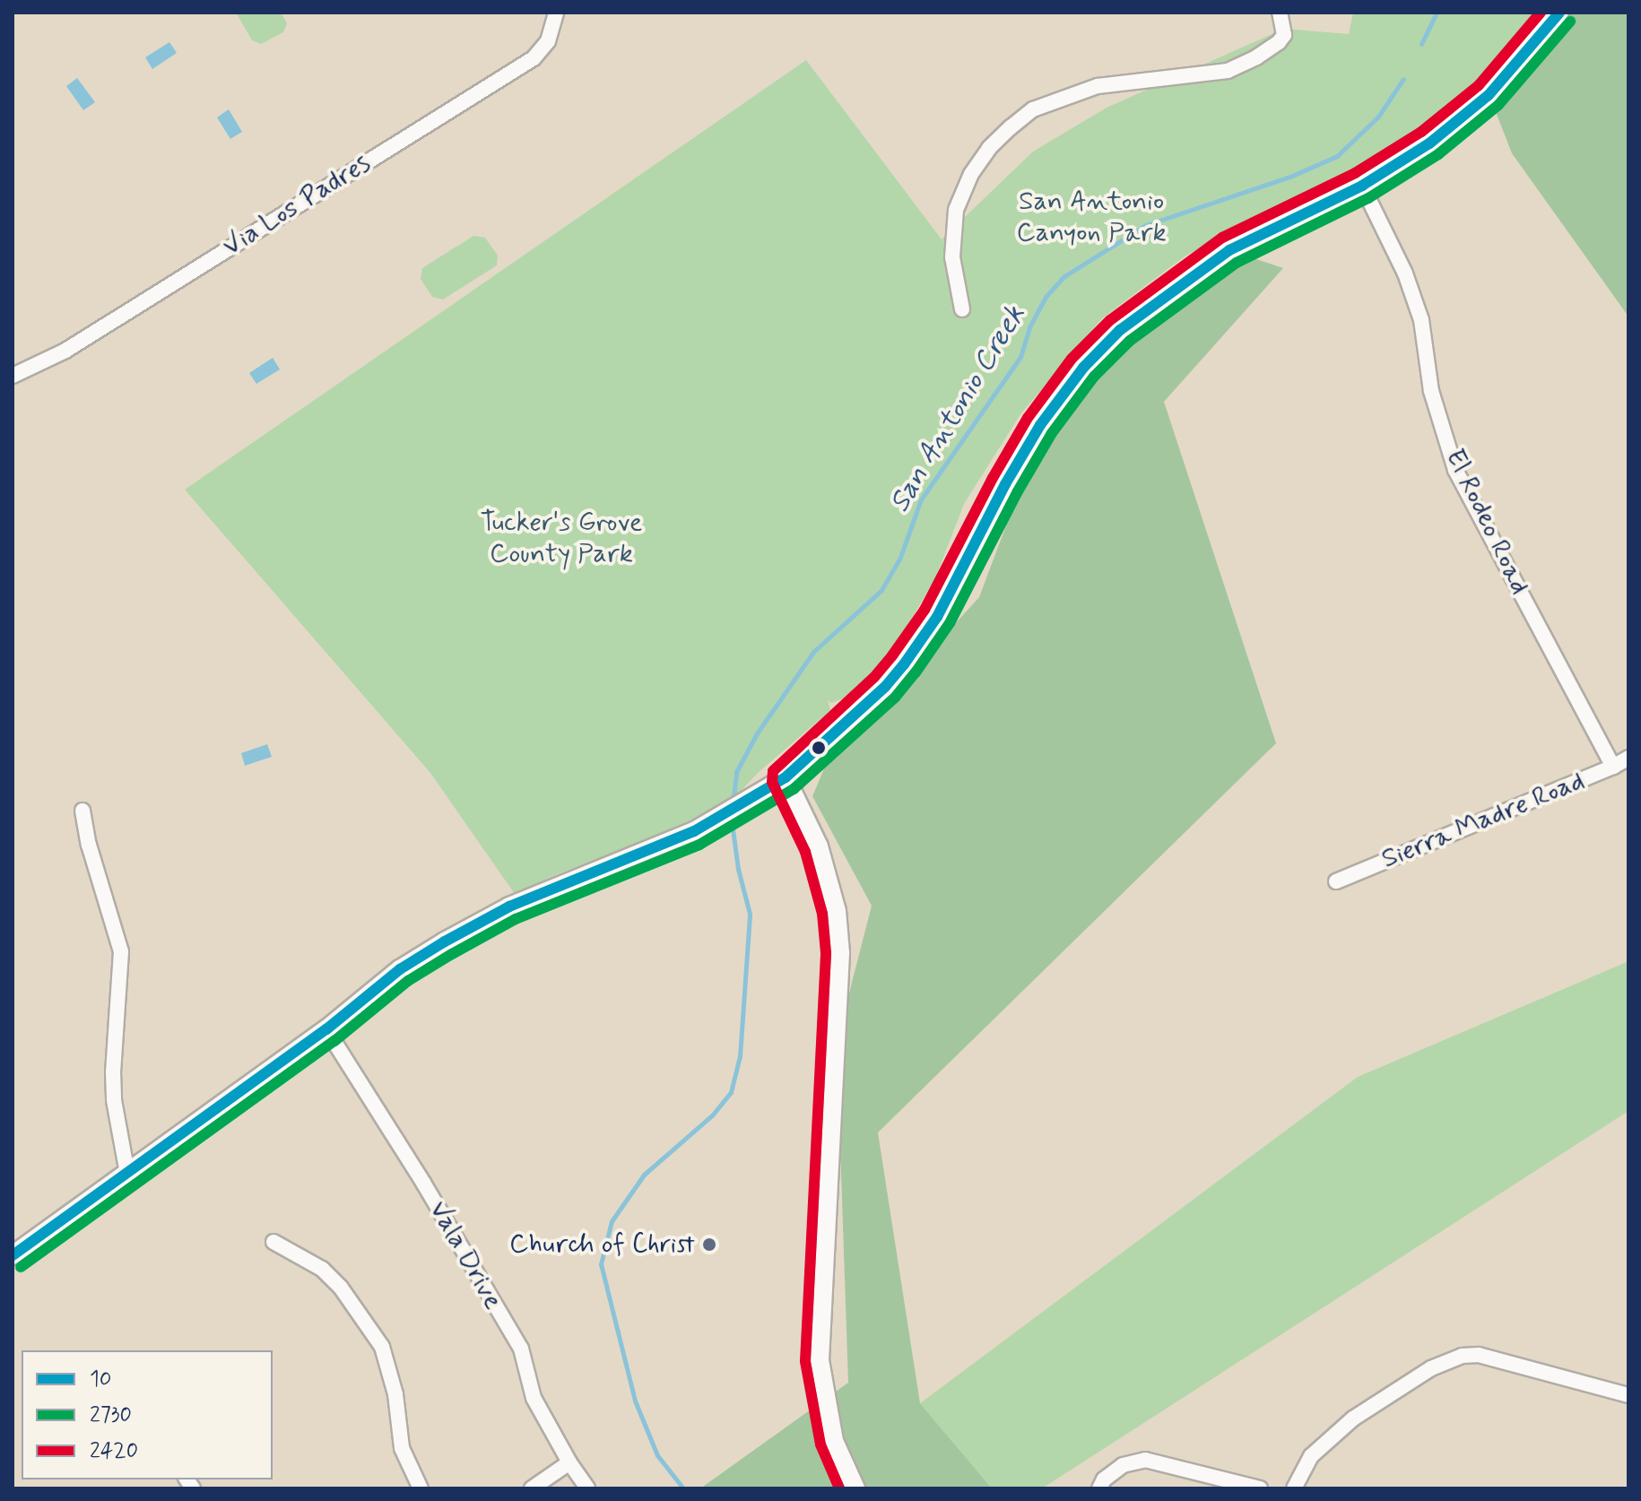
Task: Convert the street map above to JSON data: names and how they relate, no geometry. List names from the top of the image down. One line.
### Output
{"streets":{"street":["Via Los Padres","El Rodeo Road","Sierra Madre Road","Vala Drive"]},"crossings":[["El Rodeo Road","Sierra Madre Road"]],"water":["San Antonio Creek"],"parks":["San Antonio Canyon Park","Tucker's Grove County Park"],"places":["Church of Christ"],"lines":["transit line 10","transit line 2420","transit line 2730"],"legend":["10","2730","2420"]}
